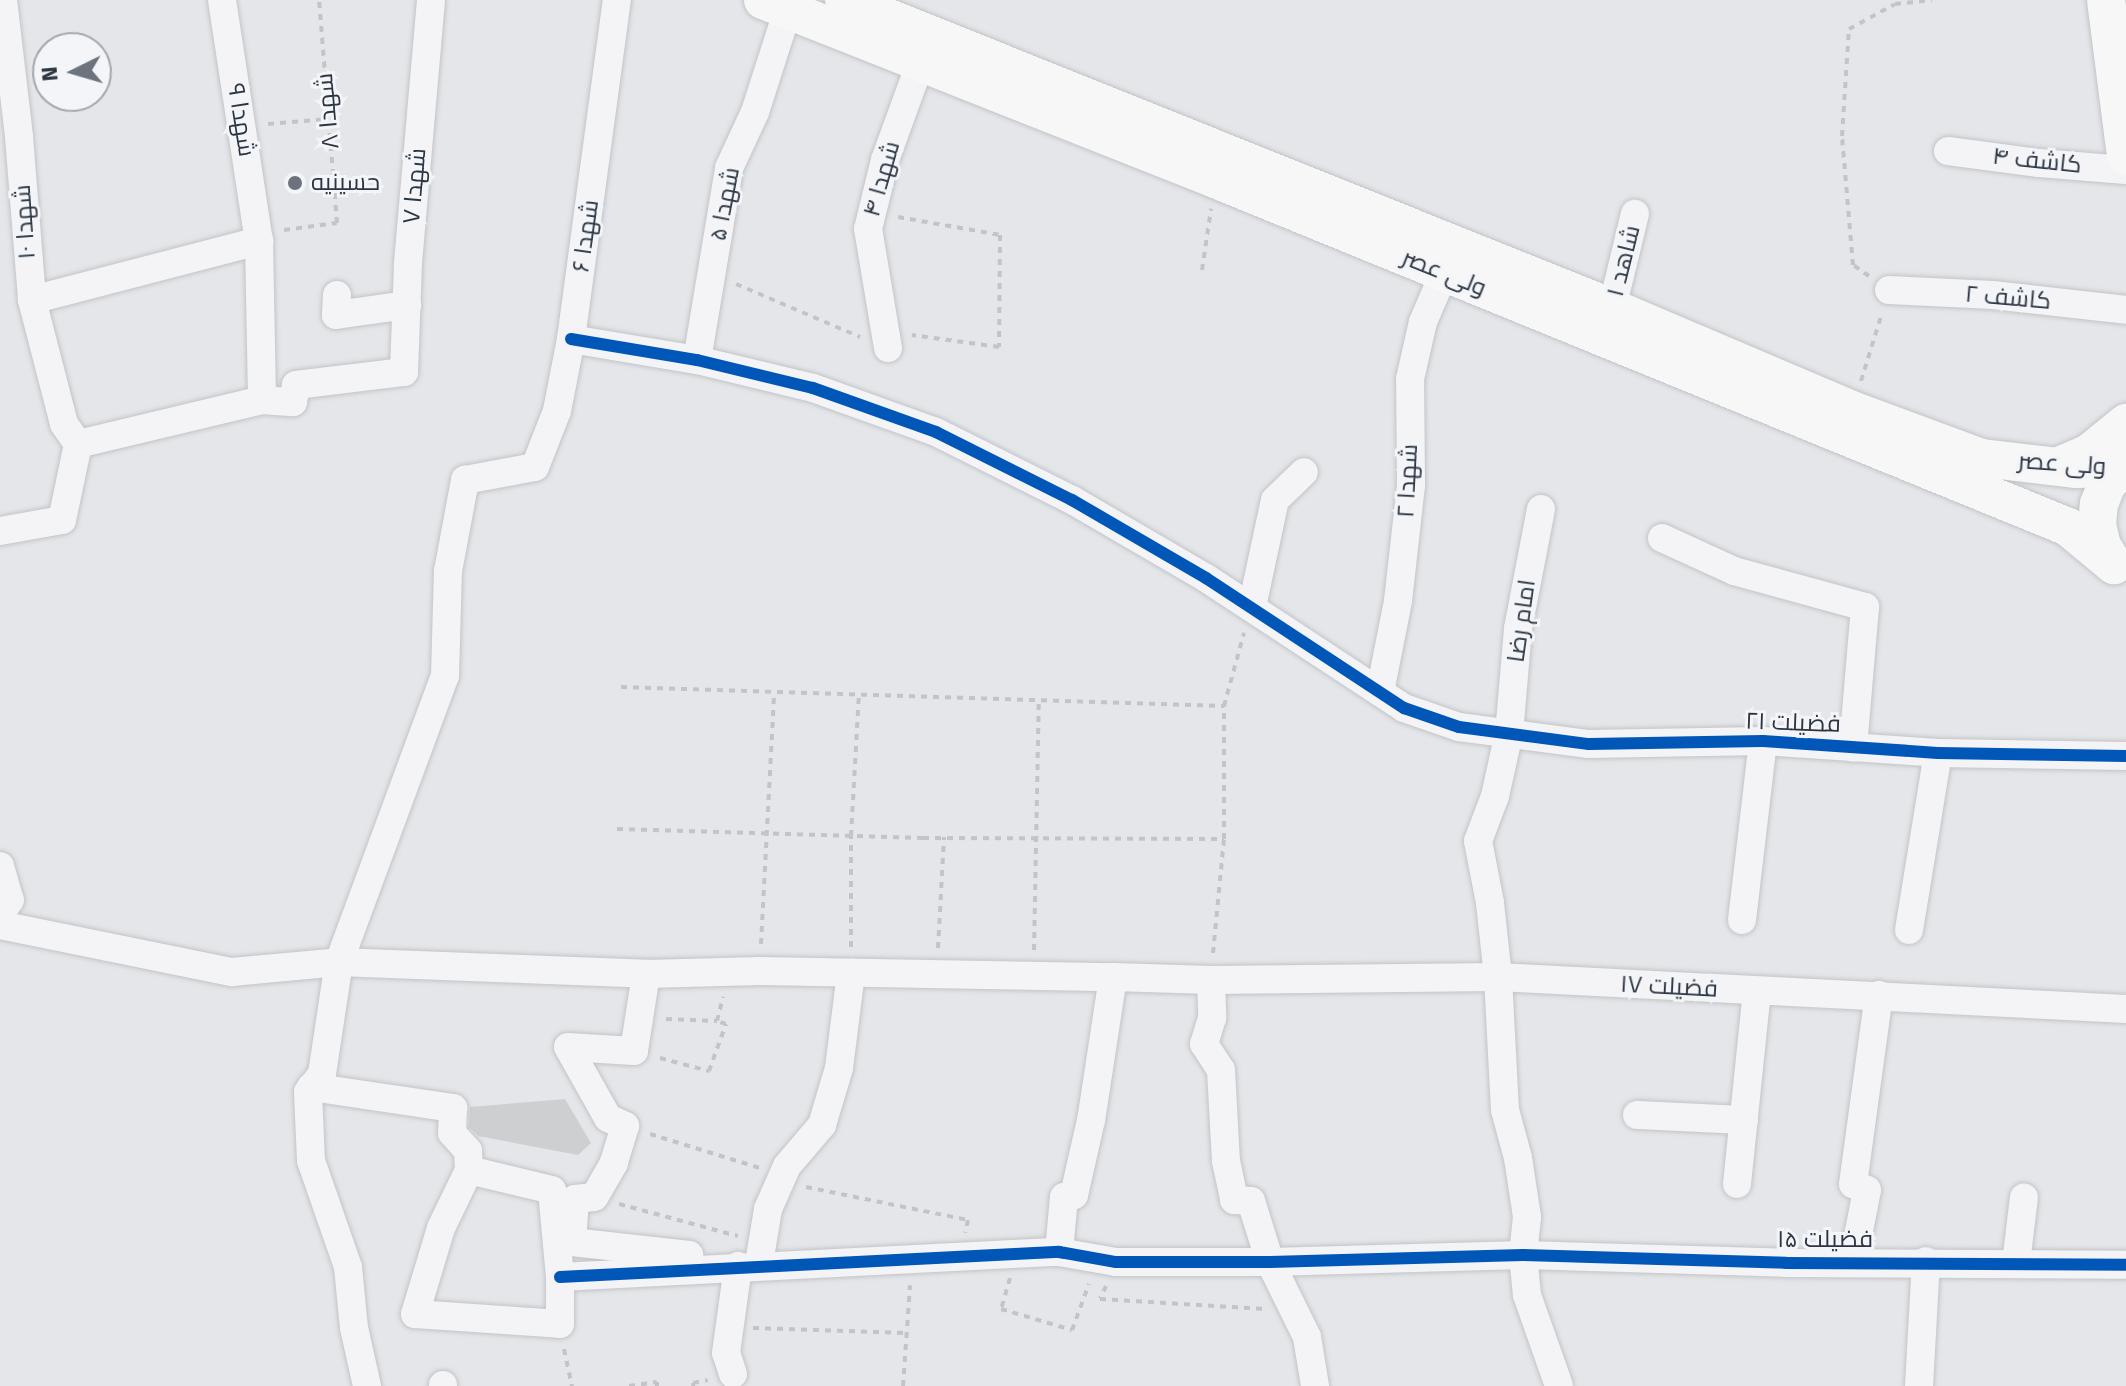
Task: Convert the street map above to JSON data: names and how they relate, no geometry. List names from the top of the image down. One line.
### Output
{"streets":{"main road":["ولی عصر"],"street":["شهدا ۹","کاشف ۴","شهدا ۴","شهدا ۷","شهدا ۵","شهدا ۱۰","شهدا ۶","شاهد ۱","کاشف ۲","شهدا ۲","امام رضا","فضیلت ۲۱","فضیلت ۱۷","فضیلت ۱۵"],"path":["شهدا ۸"]},"crossings":[["شهدا ۸","شهدا ۹"],["شهدا ۹","شهدا ۷"],["شهدا ۴","ولی عصر"],["شهدا ۵","ولی عصر"],["شهدا ۵","فضیلت ۲۱"],["شهدا ۶","فضیلت ۲۱"],["شهدا ۶","فضیلت ۱۷"],["شاهد ۱","ولی عصر"],["ولی عصر","شهدا ۲"],["شهدا ۲","فضیلت ۲۱"],["امام رضا","فضیلت ۲۱"],["امام رضا","فضیلت ۱۷"],["امام رضا","فضیلت ۱۵"]],"places":["حسینیه"],"north":"left"}
